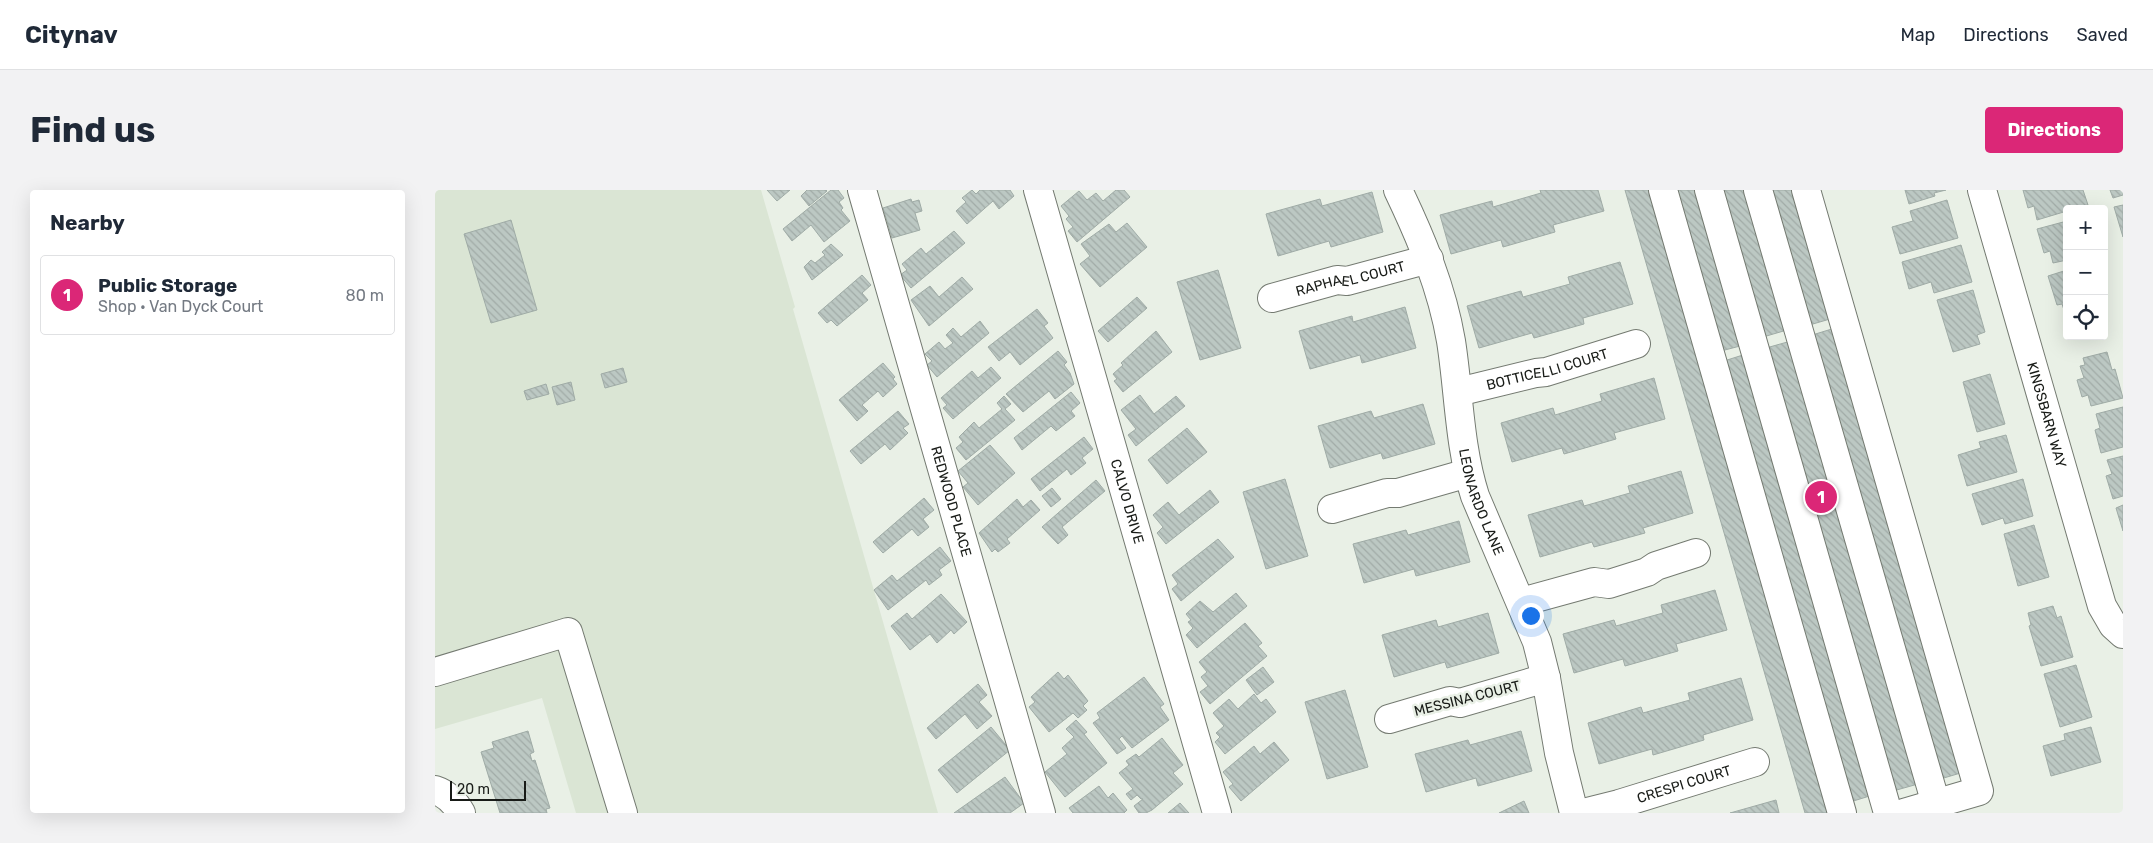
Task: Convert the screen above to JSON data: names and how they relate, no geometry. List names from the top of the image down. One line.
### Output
{"streets":{"street":["RAPHAEL COURT","BOTTICELLI COURT","KINGSBARN WAY","CALVO DRIVE","REDWOOD PLACE","LEONARDO LANE","MESSINA COURT","CRESPI COURT"]},"crossings":[["RAPHAEL COURT","LEONARDO LANE"],["BOTTICELLI COURT","LEONARDO LANE"],["LEONARDO LANE","MESSINA COURT"]],"scale_bar":"20 m","page":{"header":"Citynav","nav":["Map","Directions","Saved"],"buttons":"Directions","title":"Find us","heading":"Nearby","map_buttons":["+","−"],"list":[{"mark":"1","name":"Public Storage","note":"Shop · Van Dyck Court","value":"80 m"}],"pins":"1","scale":"20 m"}}
